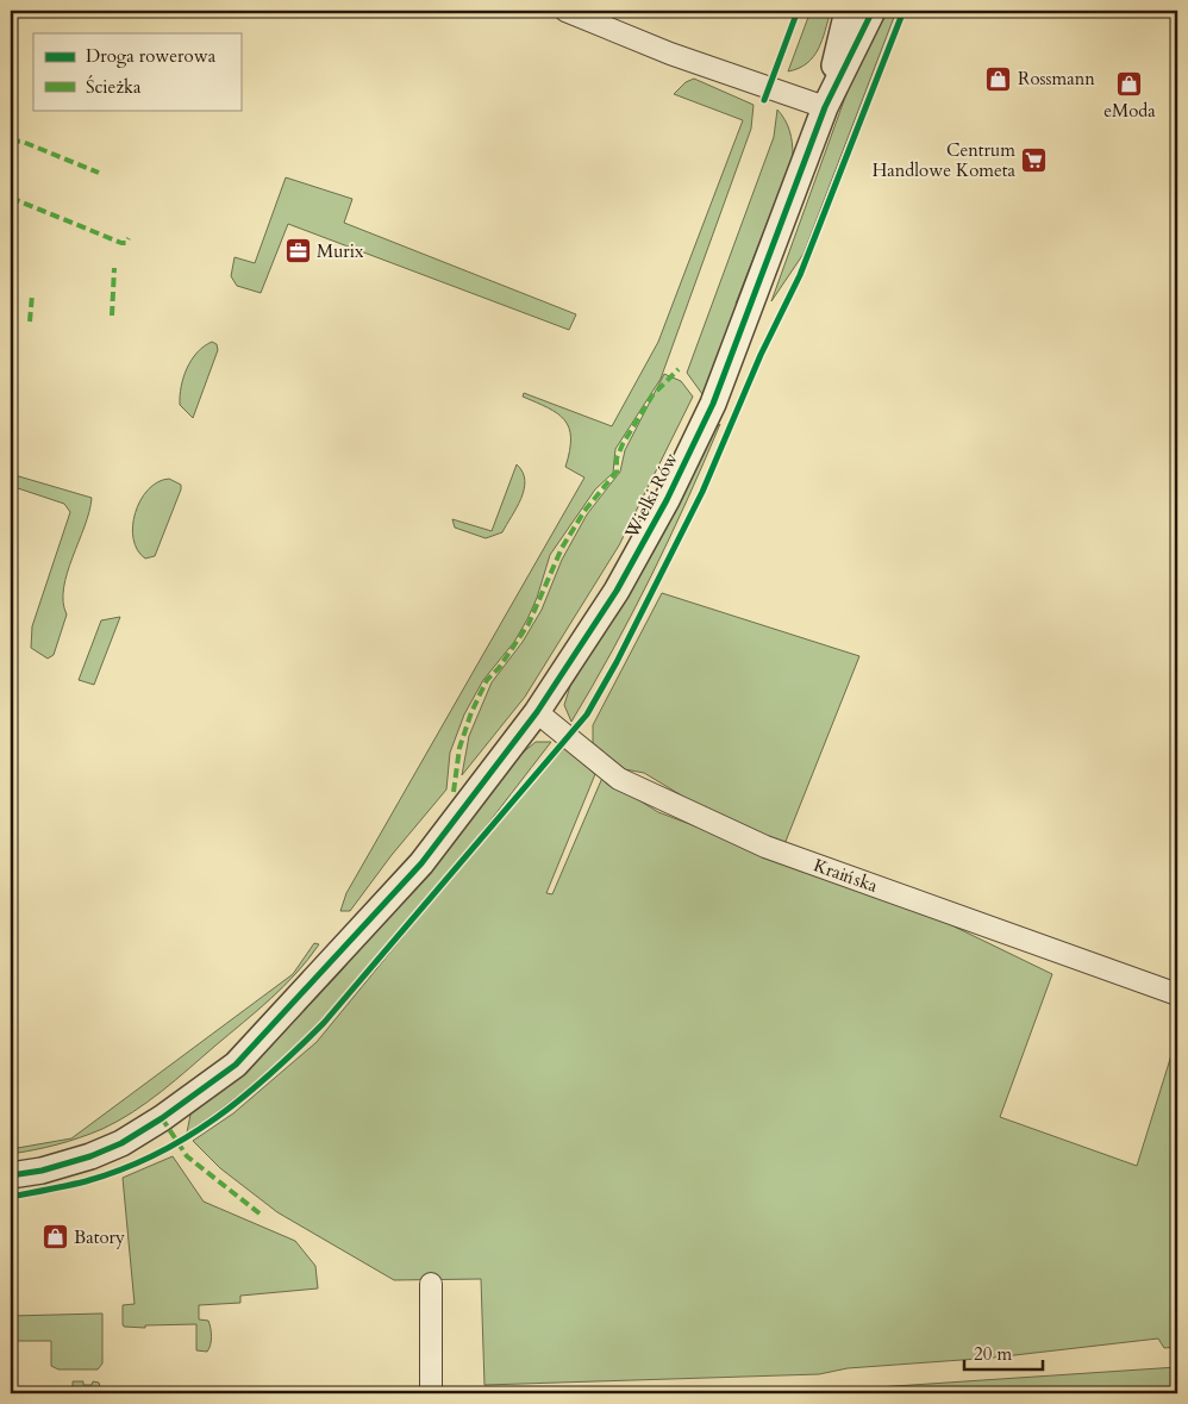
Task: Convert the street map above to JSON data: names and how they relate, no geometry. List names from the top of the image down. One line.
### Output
{"streets":{"street":["Wielki Rów","Kraińska"]},"crossings":[["Wielki Rów","Kraińska"]],"places":{"shop":["Rossmann","eModa","Batory"],"supermarket":["Centrum Handlowe Kometa"],"office":["Murix"]},"legend":["Droga rowerowa","Ścieżka"],"scale_bar":"20 m"}
